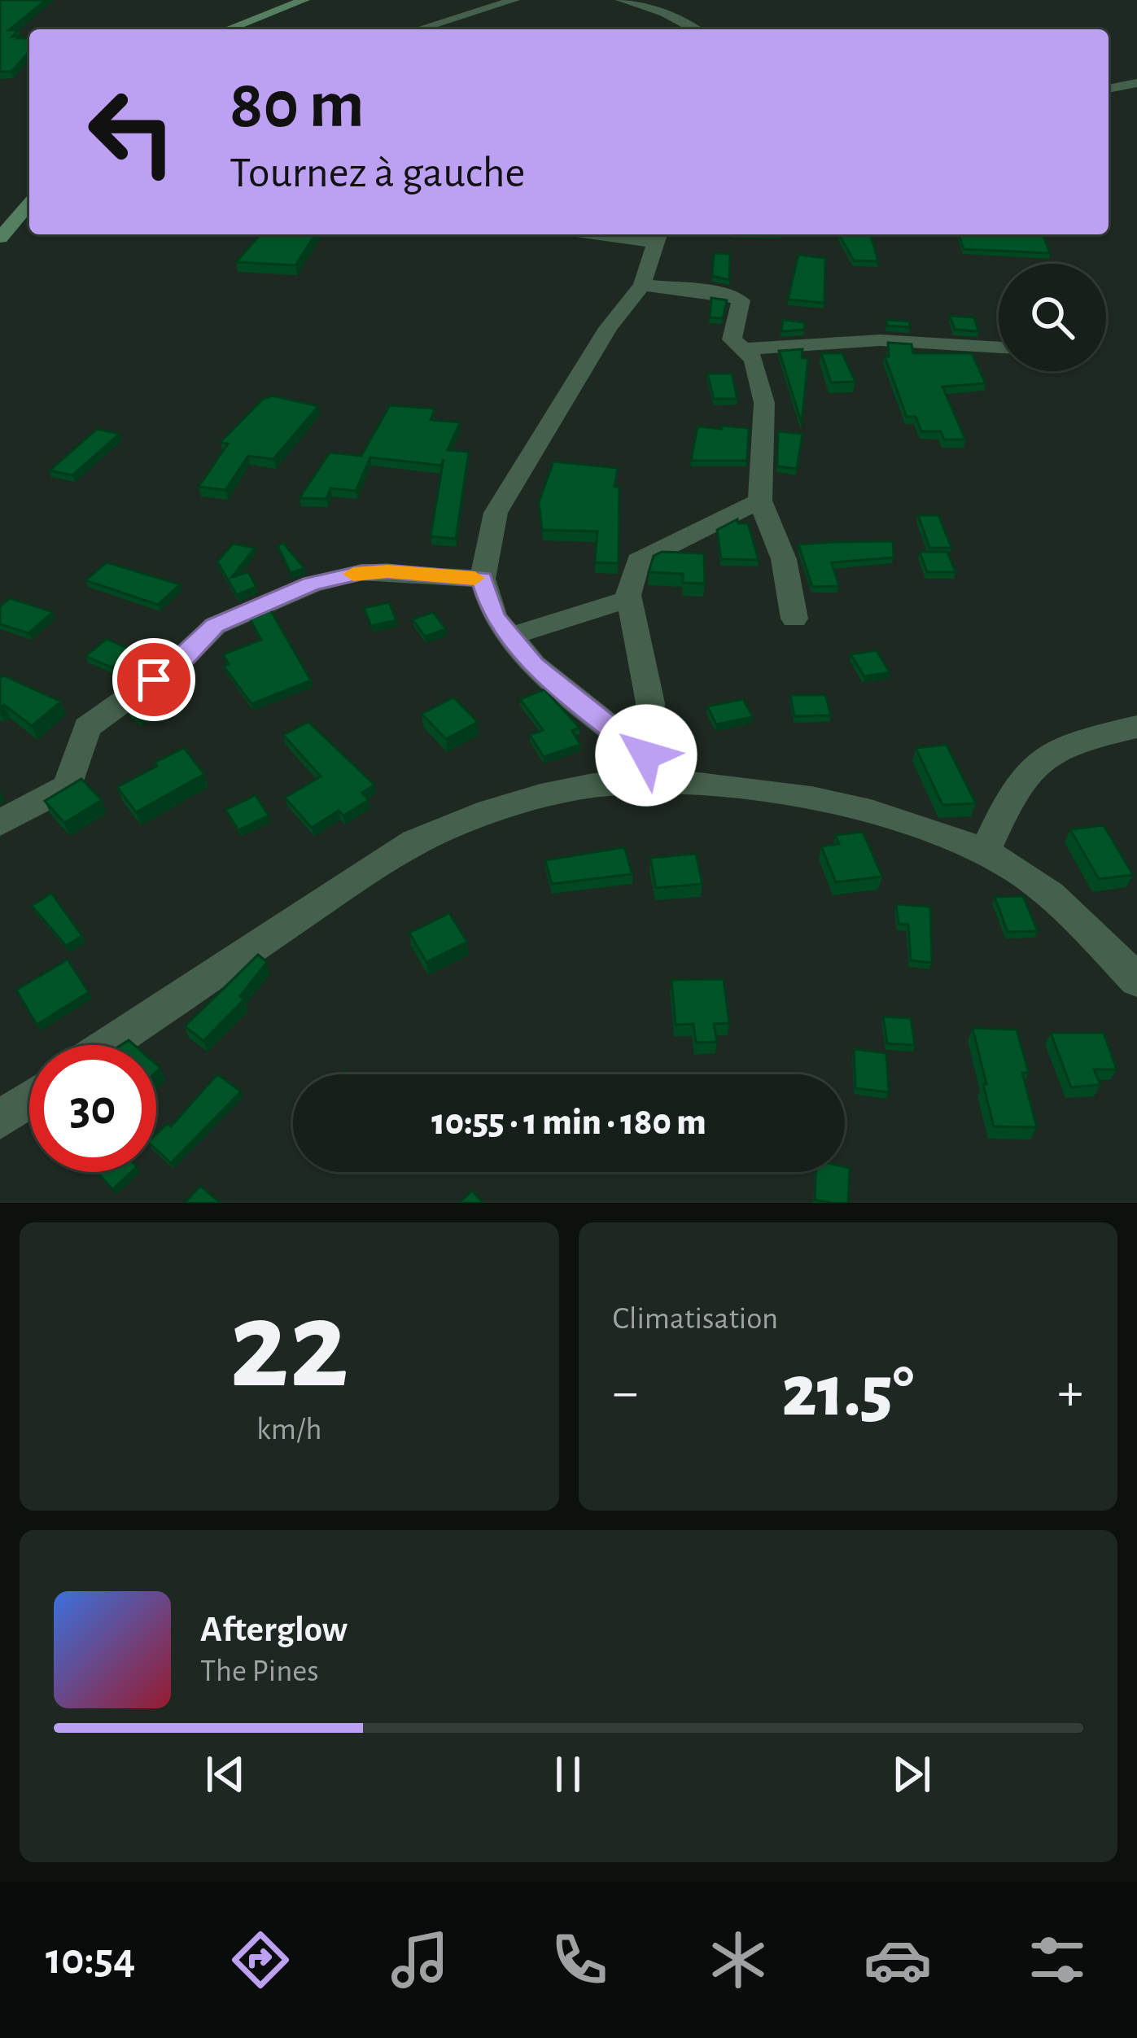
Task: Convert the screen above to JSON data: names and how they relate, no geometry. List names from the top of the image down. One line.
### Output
{"page":{"turn":["80 m","Tournez à gauche"],"limit":"30","trip":"10:55 · 1 min · 180 m","tile":[["22","km/h"],"Climatisation"],"heat":["−","21.5°","+"],"song":["Afterglow","The Pines"],"tabs":"10:54"}}
